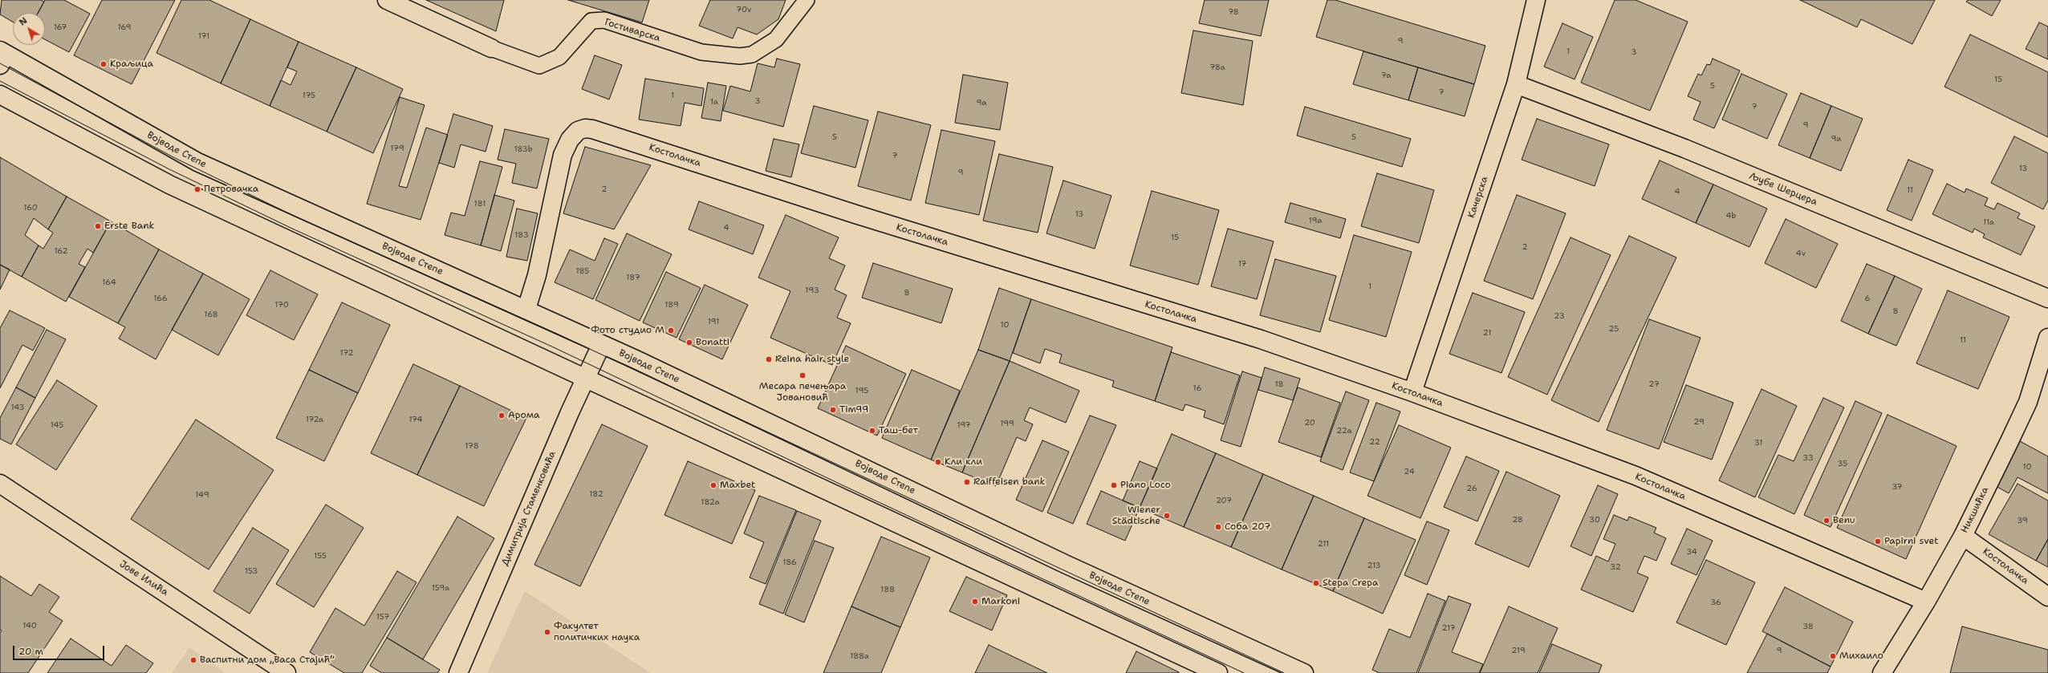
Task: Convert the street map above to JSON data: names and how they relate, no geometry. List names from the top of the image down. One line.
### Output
{"streets":{"street":["Гостиварска","Војводе Степе","Костолачка","Љубе Шерцера","Качерска","Димитрија Стаменковића","Никшићка","Јове Илића"]},"crossings":[["Војводе Степе","Костолачка"],["Војводе Степе","Димитрија Стаменковића"],["Костолачка","Качерска"],["Костолачка","Никшићка"],["Љубе Шерцера","Качерска"]],"places":["Краљица","Петровачка","Erste Bank","Фото студио М","Bonatti","Reina hair style","Месара печењара Јовановић","Tim99","Арома","Таш-бет","Кли кли","Raiffeisen bank","Maxbet","Piano Loco","Wiener Städtische","Benu","Соба 207","Papirni svet","Stepa Crepa","Markoni","Факултет политичких наука","Михаило","Васпитни дом „Васа Стајић”"],"house_numbers":["70v","78","167","169","171","9","1","3","78a","7a","15","5","7","175","1","3","1a","9a","7","9","5","5","9a","179","183b","7","13","9","2","11","4","181","160","13","4b","19a","11a","4","183","15","2","162","4v","17","185","187","164","1","193","8","166","6","170","189","8","168","23","191","10","25","21","11","172","18","27","16","195","143","172a","174","29","20","199","145","197","22a","22","31","178","33","35","10","24","37","26","182","149","207","182a","28","30","39","211","34","155","186","213","32","153","159a","188","36","157","140","38","217","219","9","188a"],"scale_bar":"20 m","north":"top left"}
